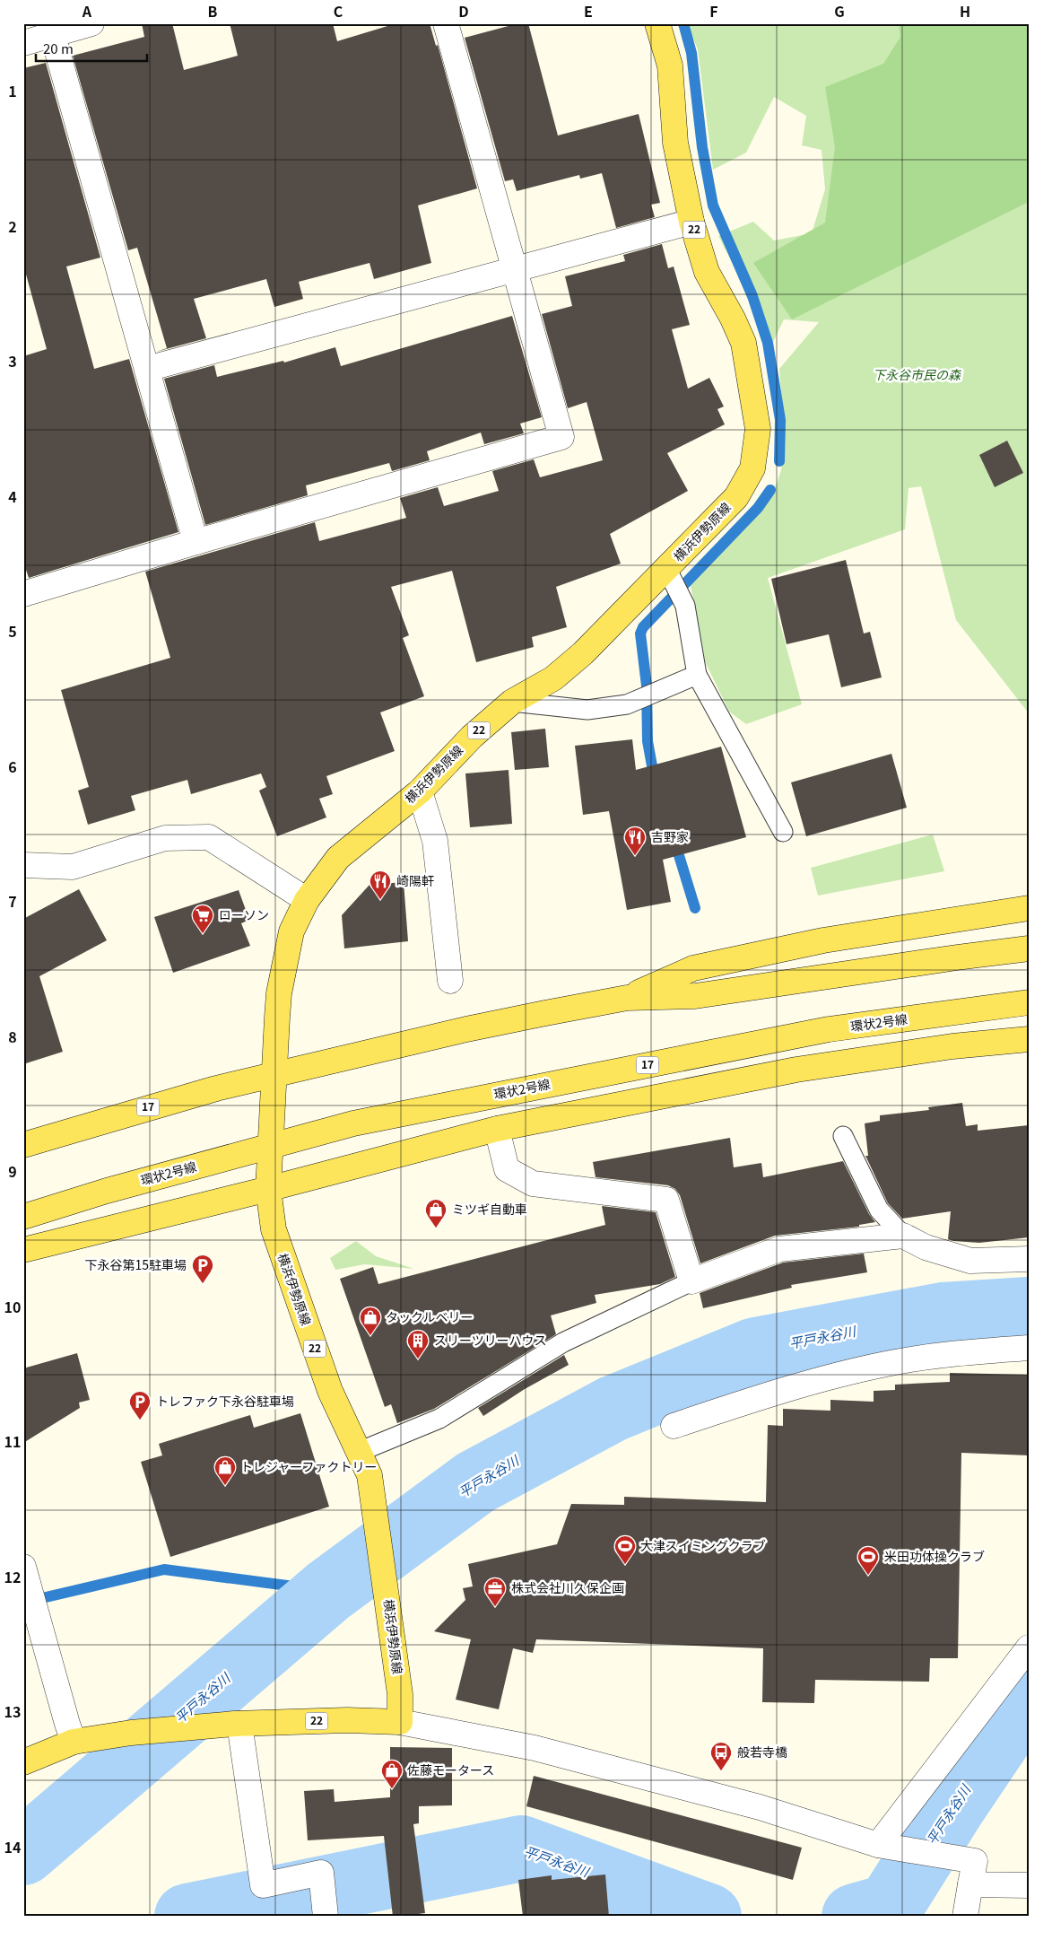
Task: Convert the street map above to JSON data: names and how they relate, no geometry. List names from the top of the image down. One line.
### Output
{"streets":{"main road":["22","横浜伊勢原線","環状2号線","17"]},"crossings":[["22","横浜伊勢原線"],["22","環状2号線"],["横浜伊勢原線","環状2号線"],["横浜伊勢原線","17"]],"water":["平戸永谷川"],"parks":["下永谷市民の森"],"places":{"restaurant":["吉野家","崎陽軒"],"supermarket":["ローソン"],"shop":["ミツギ自動車","タックルベリー","トレジャーファクトリー","佐藤モータース"],"parking":["下永谷第15駐車場","トレファク下永谷駐車場"],"building":["スリーツリーハウス"],"sports":["大津スイミングクラブ","米田功体操クラブ"],"office":["株式会社川久保企画"],"bus stop":["般若寺橋"]},"scale_bar":"20 m","grid":{"columns":["A","B","C","D","E","F","G","H"],"rows":["1","2","3","4","5","6","7","8","9","10","11","12","13","14"]}}
